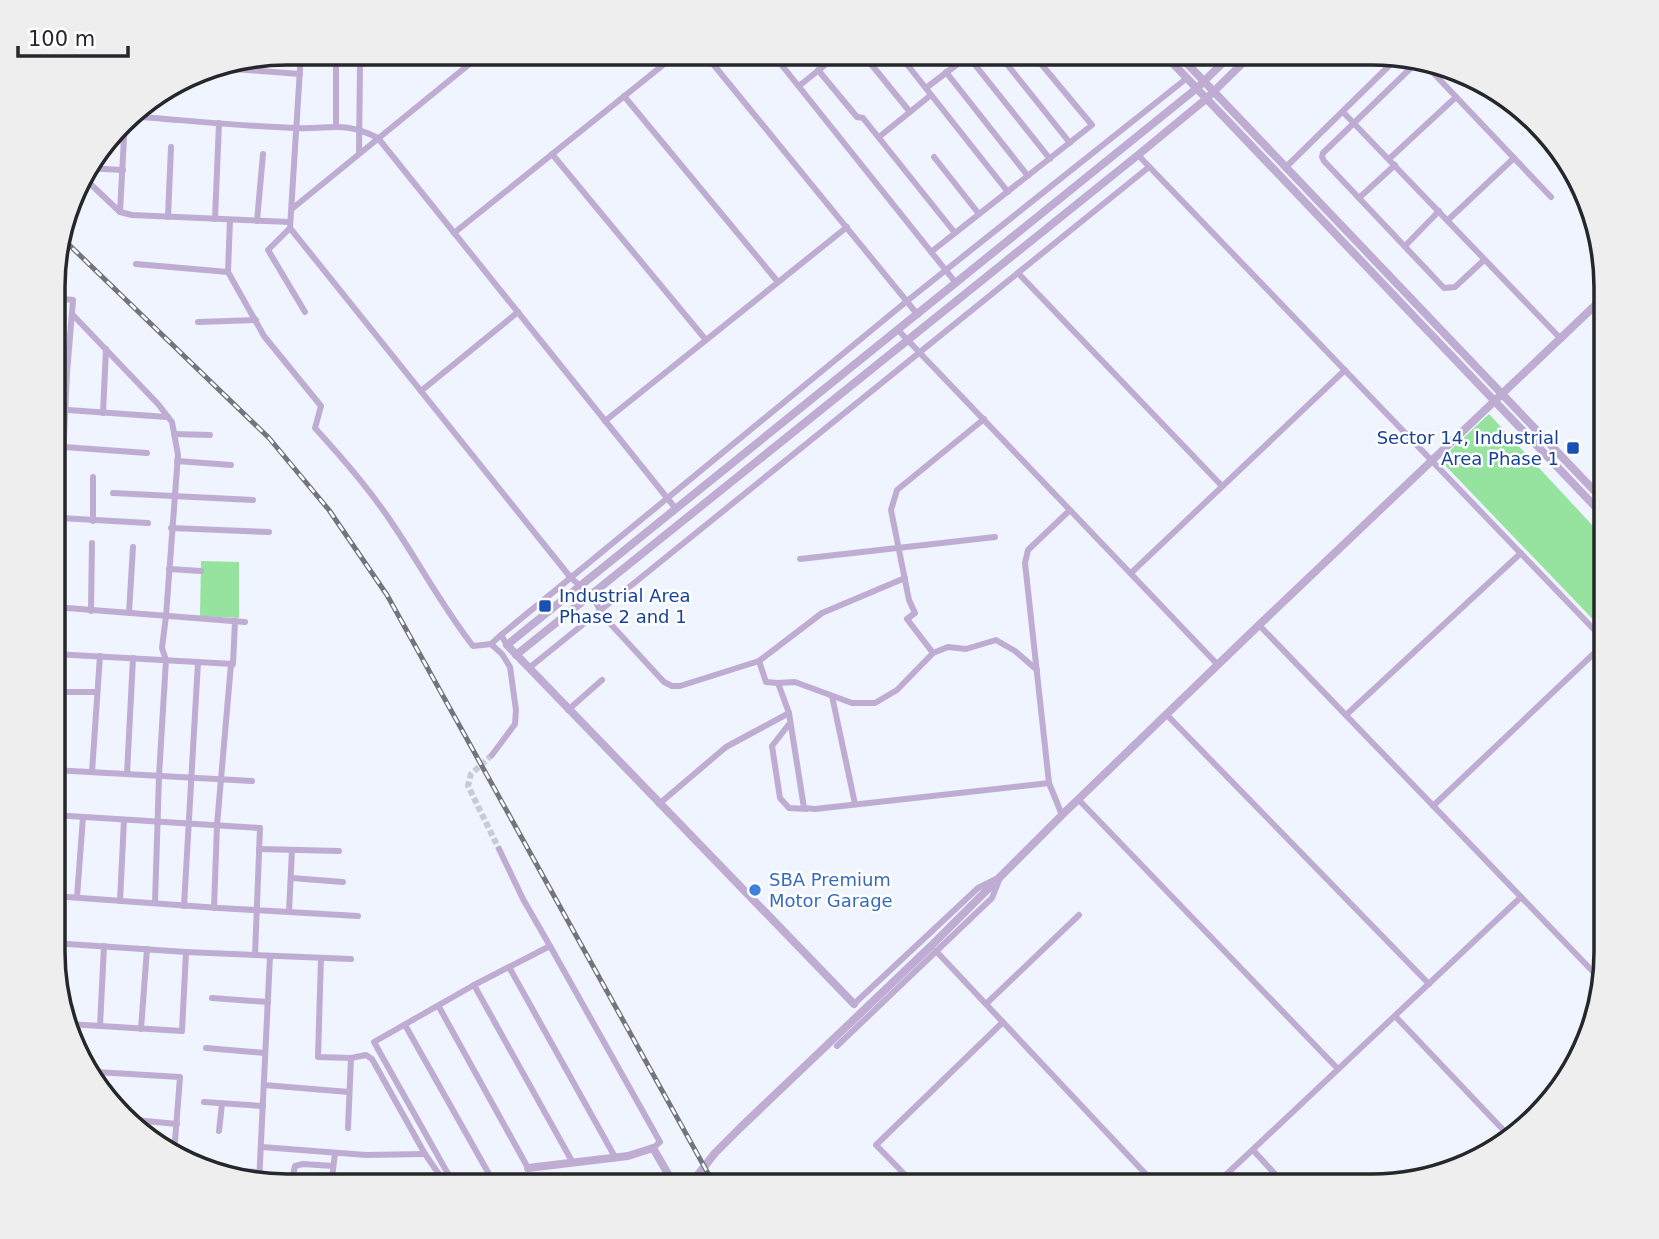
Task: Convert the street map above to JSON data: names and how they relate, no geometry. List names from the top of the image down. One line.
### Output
{"places":{"transit":["Sector 14, Industrial Area Phase 1","Industrial Area Phase 2 and 1"],"other":["SBA Premium Motor Garage"]},"scale_bar":"100 m"}
